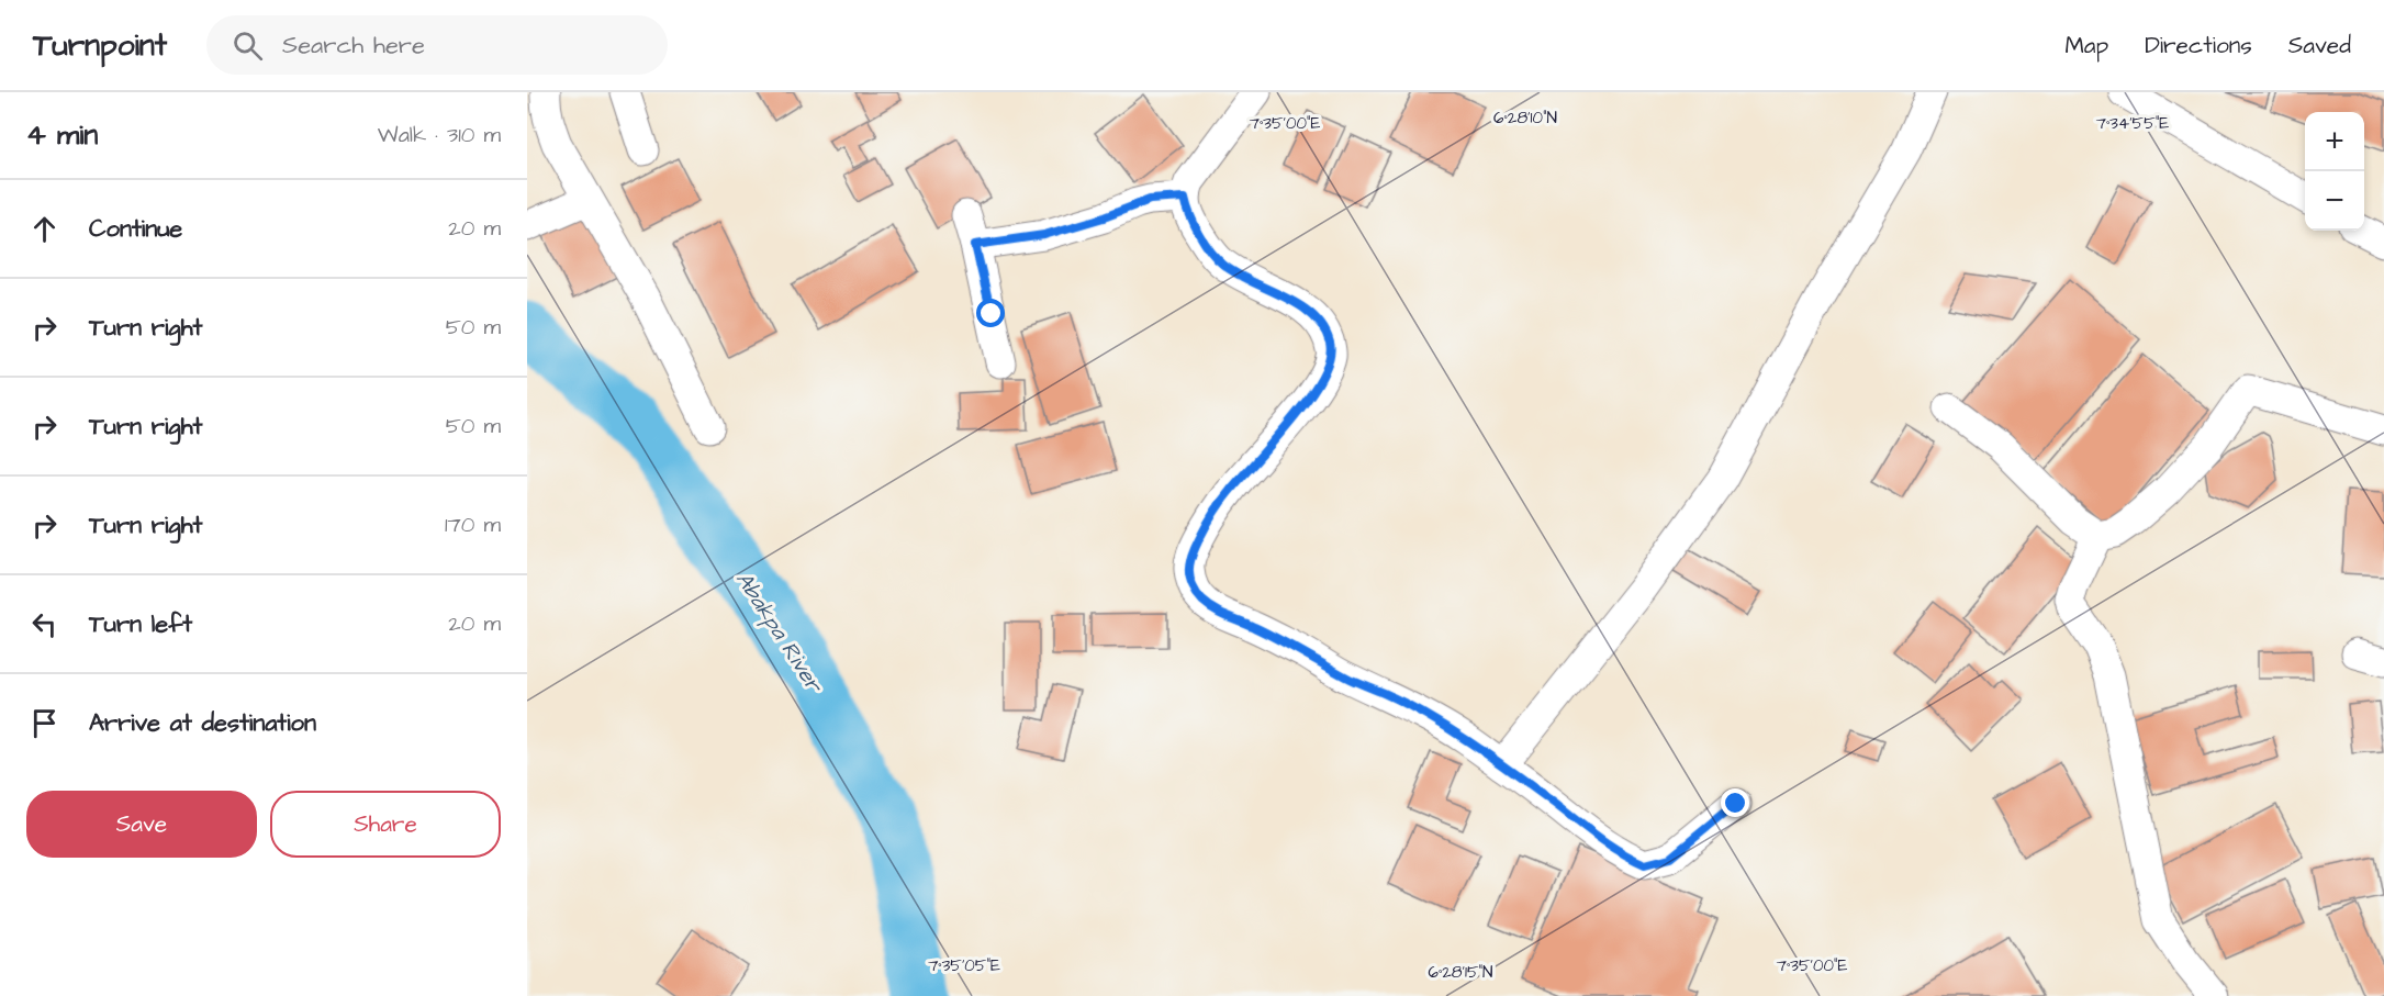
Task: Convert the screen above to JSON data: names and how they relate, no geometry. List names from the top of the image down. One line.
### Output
{"water":["Abakpa River"],"page":{"header":"Turnpoint","search":"Search here","nav":["Map","Directions","Saved"],"heading":["4 min","Walk · 310 m"],"map_buttons":["+","−"],"list":[["Continue","20 m"],["Turn right","50 m"],["Turn right","50 m"],["Turn right","170 m"],["Turn left","20 m"],"Arrive at destination"],"buttons":["Save","Share"]},"coordinates":["6°28'10\"N","7°35'00\"E","7°34'55\"E","7°35'05\"E","6°28'15\"N"]}
